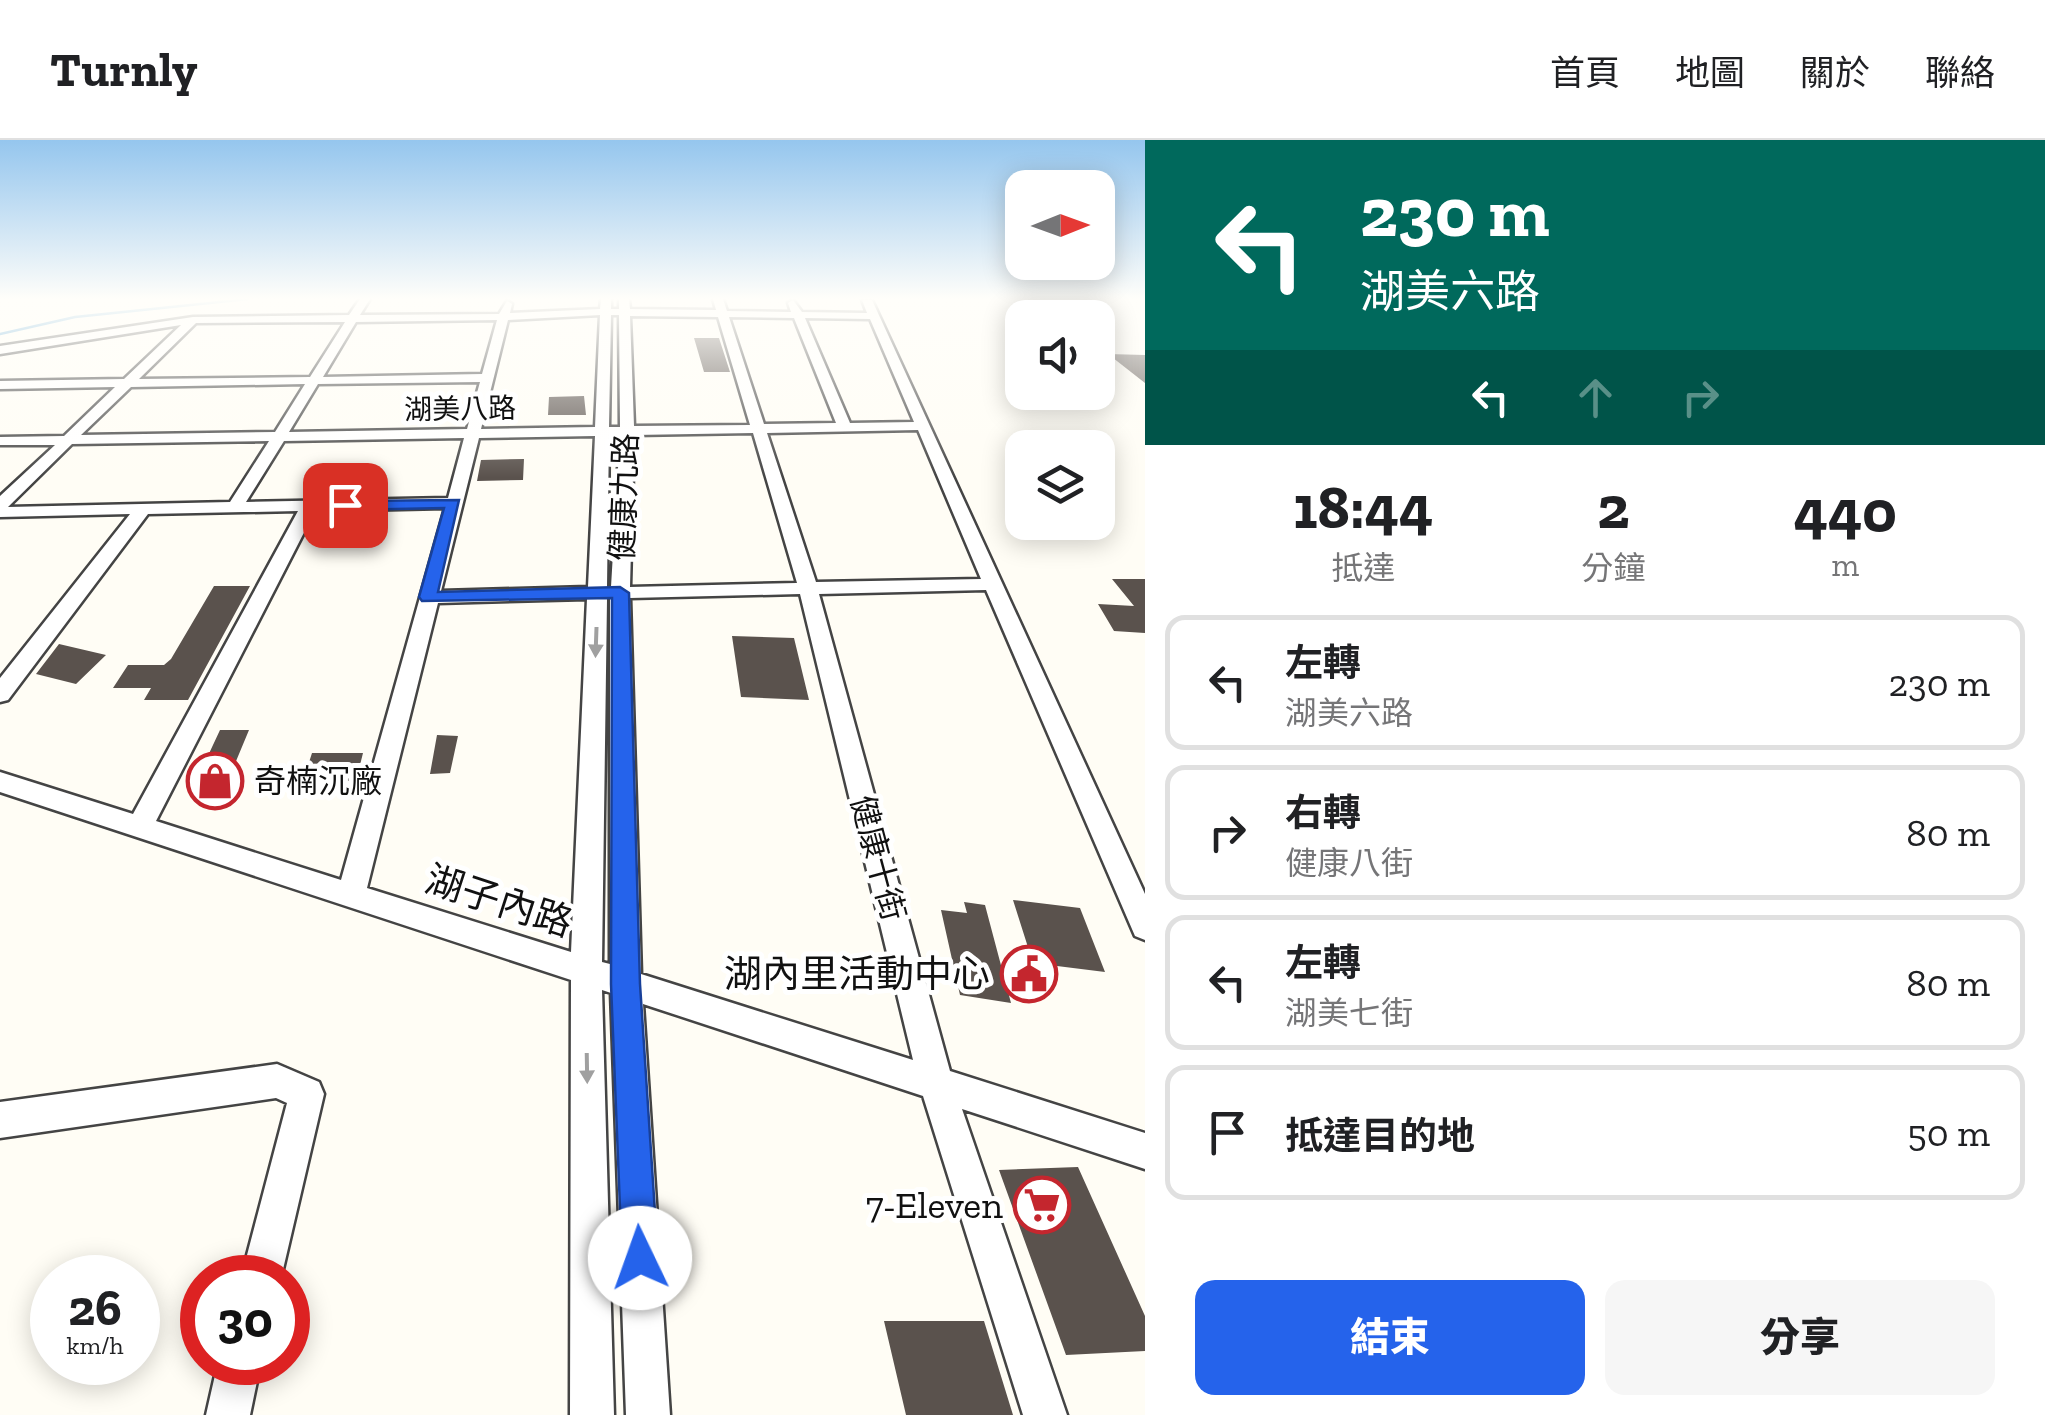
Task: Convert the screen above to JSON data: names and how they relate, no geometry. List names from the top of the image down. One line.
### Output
{"streets":{"street":["湖美八路","健康九路","健康十街","湖子內路"]},"crossings":[["湖美八路","健康九路"],["湖美八路","健康十街"],["健康九路","湖子內路"],["健康十街","湖子內路"]],"places":{"shop":["奇楠沉廠"],"public building":["湖內里活動中心"],"supermarket":["7-Eleven"]},"north":"right","page":{"header":"Turnly","nav":["首頁","地圖","關於","聯絡"],"turn":["230 m","湖美六路"],"eta":["18:44","抵達","2","分鐘","440","m"],"list":[{"name":"左轉","note":"湖美六路","value":"230 m"},{"name":"右轉","note":"健康八街","value":"80 m"},{"name":"左轉","note":"湖美七街","value":"80 m"},{"name":"抵達目的地","value":"50 m"}],"speed":"26 km/h","limit":"30","buttons":["結束","分享"]}}
